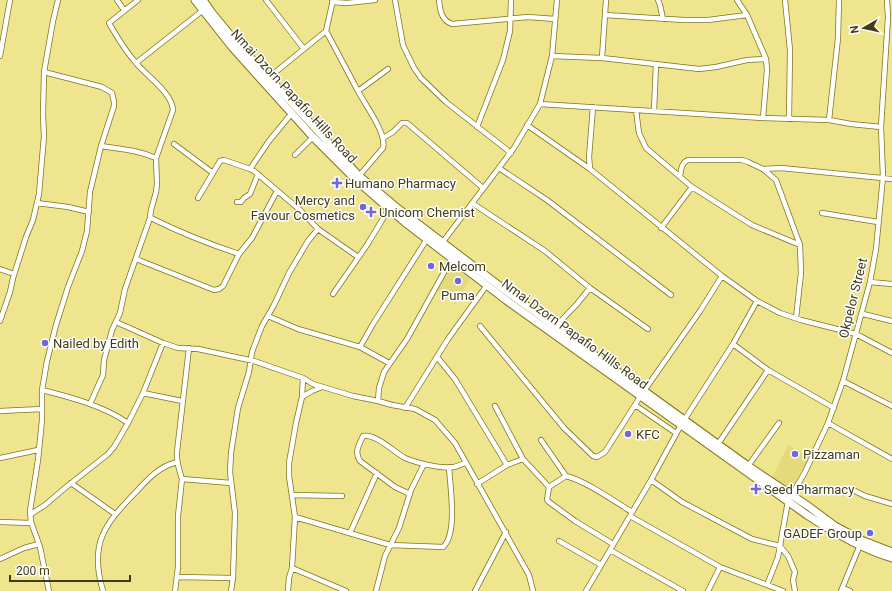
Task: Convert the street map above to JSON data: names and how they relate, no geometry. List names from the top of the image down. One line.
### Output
{"streets":{"street":["Nmai Dzorn Papafio Hills Road","Okpelor Street"]},"crossings":[["Nmai Dzorn Papafio Hills Road","Okpelor Street"]],"places":{"health":["Humano Pharmacy","Unicom Chemist","Seed Pharmacy"],"other":["Mercy and Favour Cosmetics","Melcom","Puma","Nailed by Edith","KFC","Pizzaman","GADEF Group"]},"scale_bar":"200 m","north":"left"}
